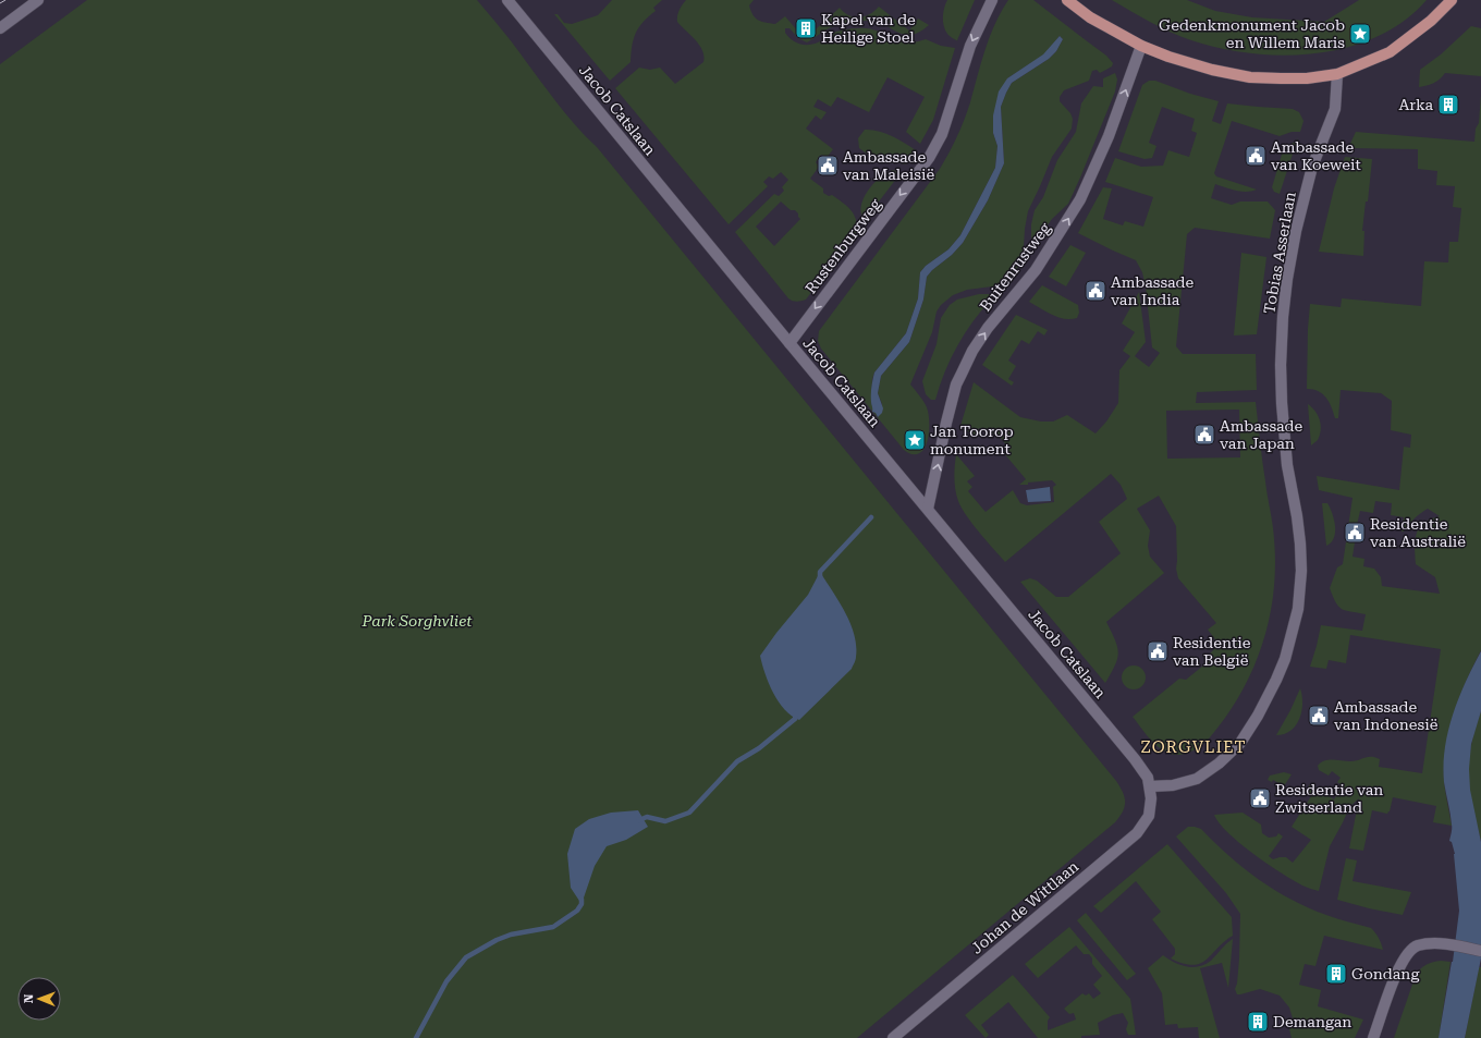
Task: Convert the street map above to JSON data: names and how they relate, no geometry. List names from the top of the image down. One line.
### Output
{"streets":{"street":["Jacob Catslaan","Rustenburgweg","Tobias Asserlaan","Buitenrustweg","Johan de Wittlaan"]},"crossings":[["Jacob Catslaan","Rustenburgweg"],["Jacob Catslaan","Tobias Asserlaan"],["Jacob Catslaan","Buitenrustweg"],["Jacob Catslaan","Johan de Wittlaan"],["Tobias Asserlaan","Johan de Wittlaan"]],"one_way":["Rustenburgweg","Buitenrustweg"],"districts":["ZORGVLIET"],"parks":["Park Sorghvliet"],"places":{"building":["Kapel van de Heilige Stoel","Arka","Gondang","Demangan"],"place":["Gedenkmonument Jacob en Willem Maris","Jan Toorop monument"],"public building":["Ambassade van Koeweit","Ambassade van Maleisië","Ambassade van India","Ambassade van Japan","Residentie van Australië","Residentie van België","Ambassade van Indonesië","Residentie van Zwitserland"]},"north":"left"}
